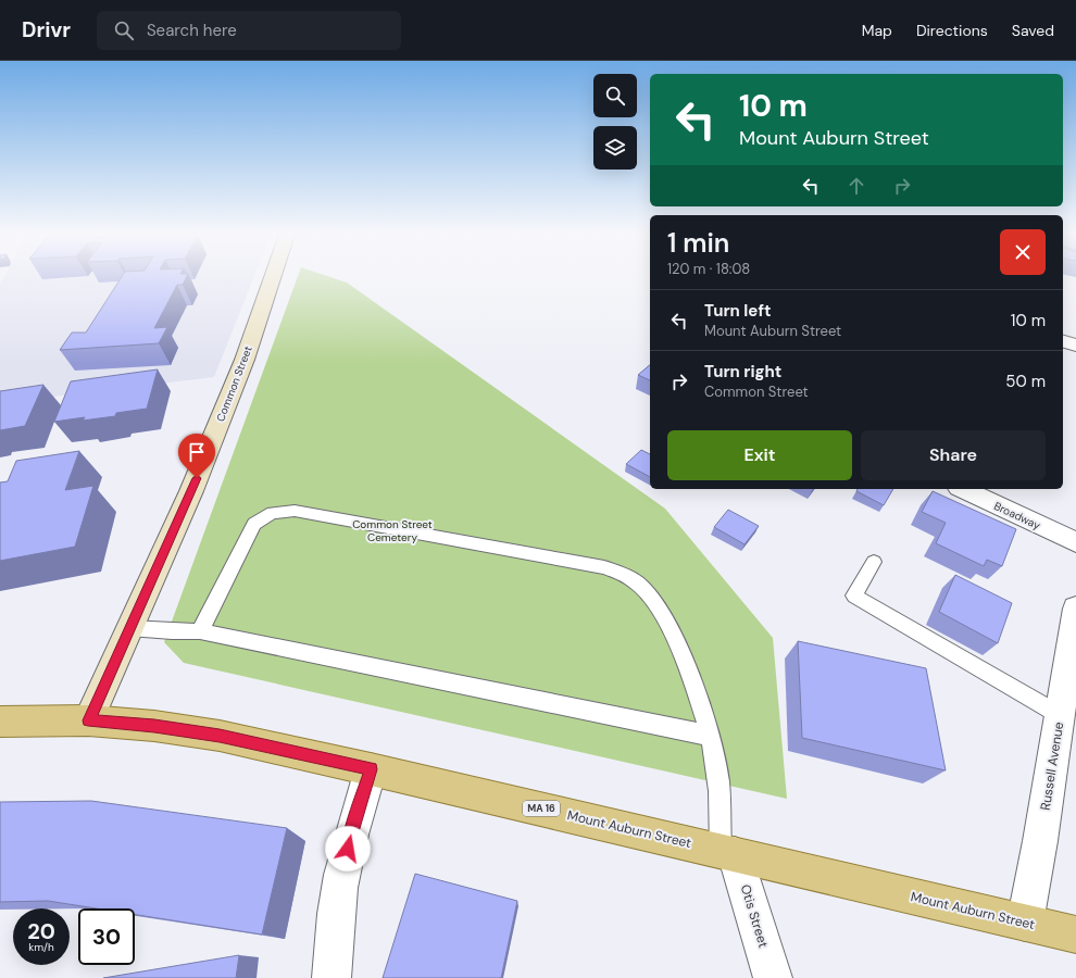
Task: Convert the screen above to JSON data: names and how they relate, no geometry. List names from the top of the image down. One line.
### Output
{"streets":{"main road":["Common Street","MA 16","Mount Auburn Street"],"street":["Broadway","Russell Avenue","Otis Street"]},"crossings":[["Common Street","Mount Auburn Street"],["Russell Avenue","Mount Auburn Street"],["Mount Auburn Street","Otis Street"]],"parks":["Common Street Cemetery"],"page":{"header":"Drivr","search":"Search here","nav":["Map","Directions","Saved"],"turn":["10 m","Mount Auburn Street"],"heading":["1 min","120 m · 18:08"],"list":[{"name":"Turn left","note":"Mount Auburn Street","value":"10 m"},{"name":"Turn right","note":"Common Street","value":"50 m"}],"buttons":["Exit","Share"],"speed":"20 km/h","limit":"30"}}
